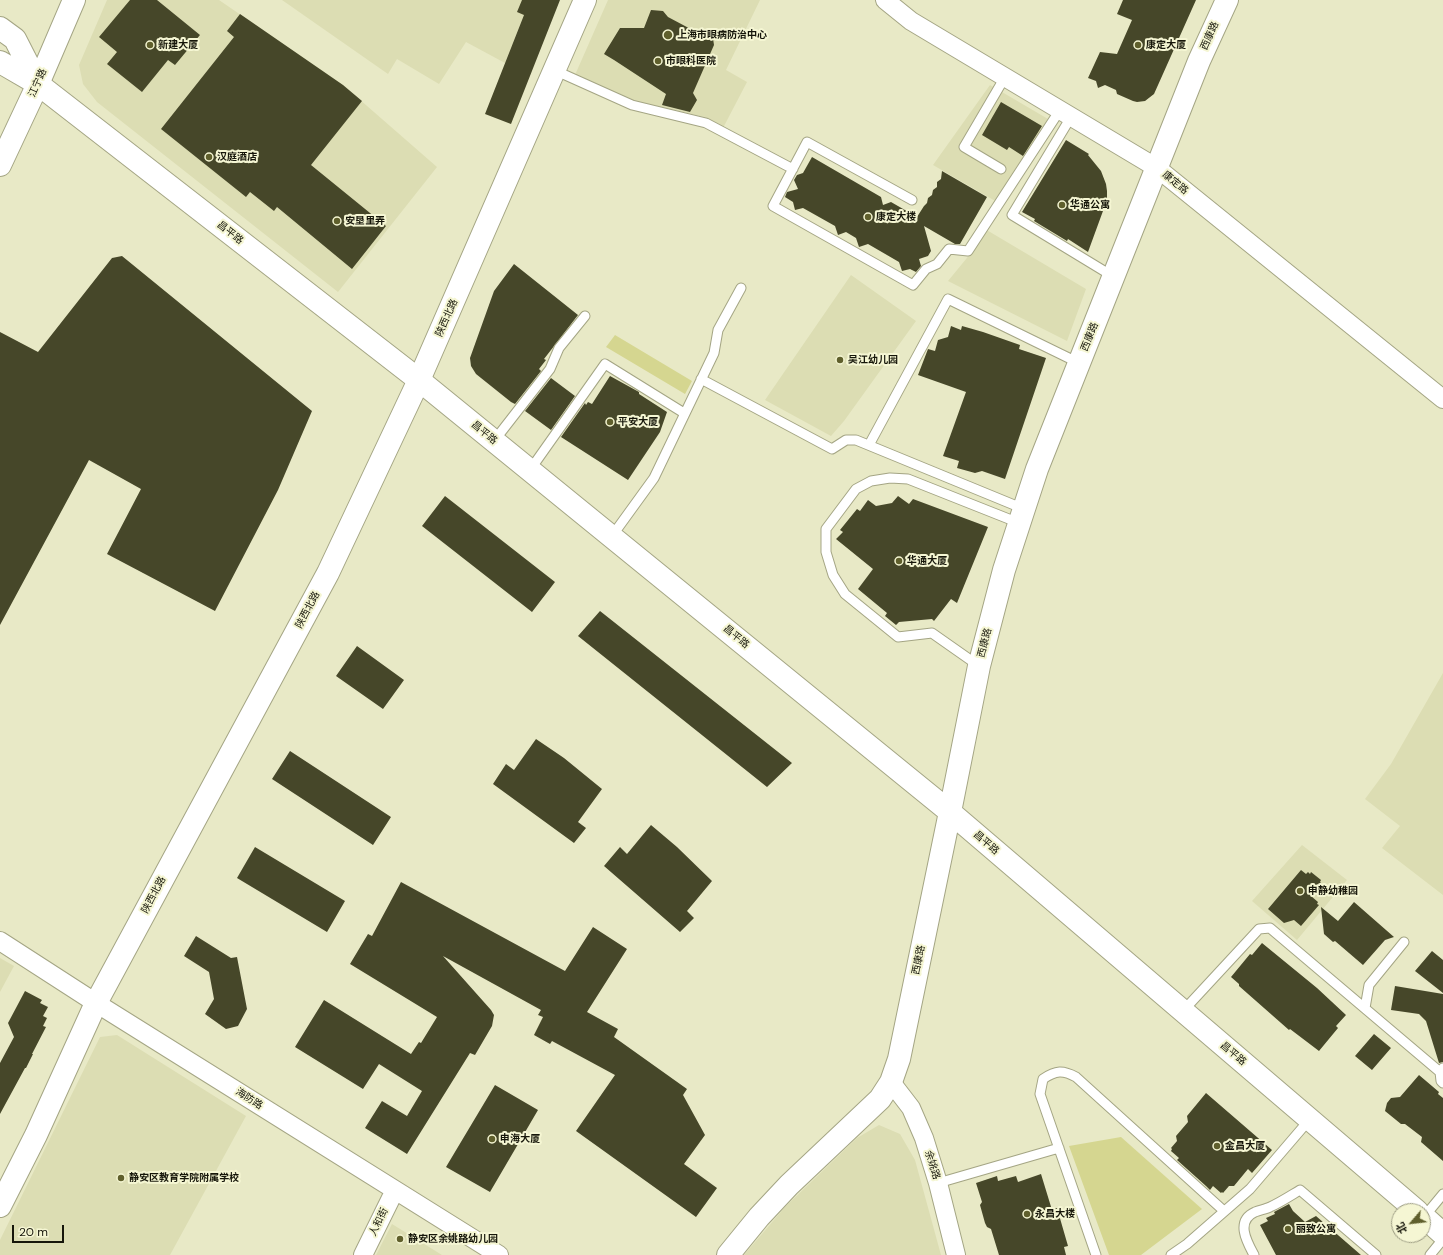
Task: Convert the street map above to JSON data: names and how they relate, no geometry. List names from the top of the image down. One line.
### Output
{"streets":{"street":["西康路","江宁路","康定路","昌平路","陕西北路","海防路","余姚路","人和街"]},"crossings":[["西康路","康定路"],["西康路","昌平路"],["西康路","余姚路"],["江宁路","昌平路"],["昌平路","陕西北路"],["陕西北路","海防路"],["海防路","人和街"]],"places":["上海市眼病防治中心","新建大厦","康定大厦","市眼科医院","汉庭酒店","华通公寓","康定大楼","安垦里弄","吴江幼儿园","平安大厦","华通大厦","申静幼稚园","申海大厦","金昌大厦","静安区教育学院附属学校","永昌大楼","丽致公寓","静安区余姚路幼儿园"],"scale_bar":"20 m","north":"bottom left"}
